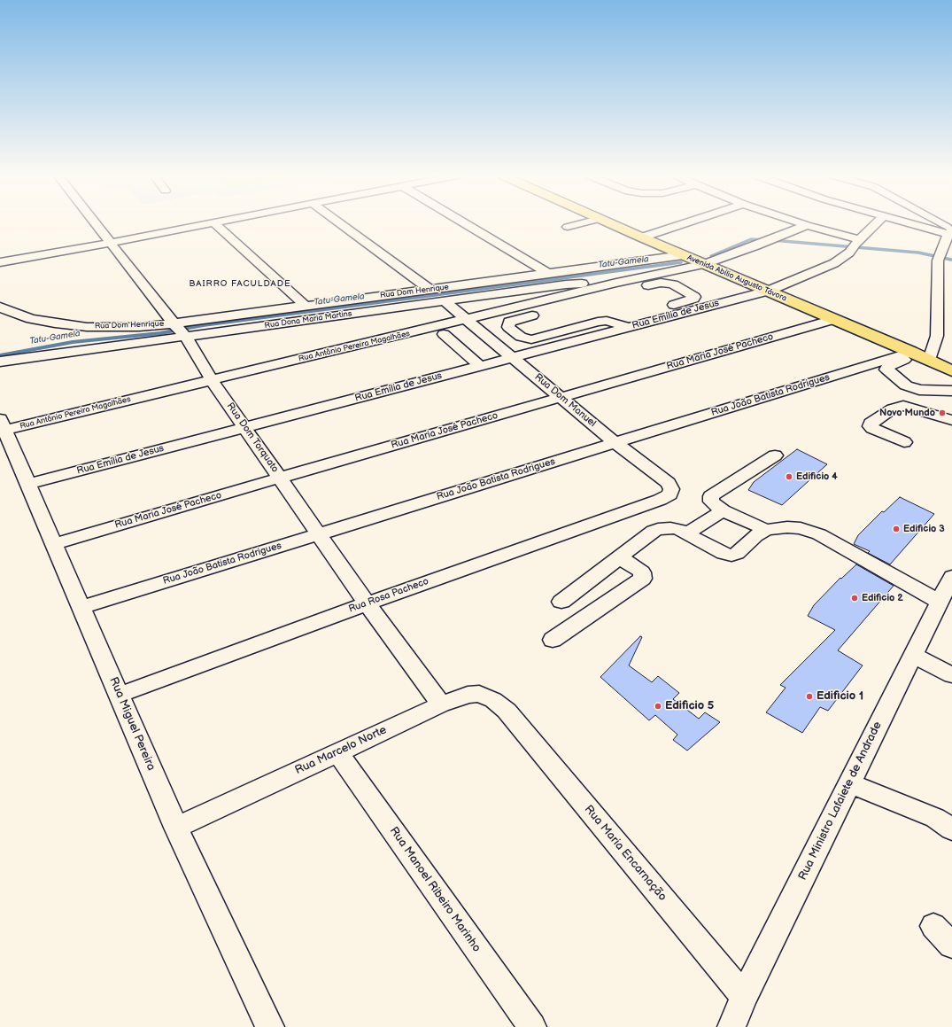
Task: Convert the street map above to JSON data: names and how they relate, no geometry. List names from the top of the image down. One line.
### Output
{"streets":{"main road":["Avenida Abílio Augusto Távora"],"street":["Rua Dom Henrique","Rua Emília de Jesus","Rua Dona Maria Martins","Rua Antônio Pereira Magalhães","Rua Maria José Pacheco","Rua João Batista Rodrigues","Rua Dom Manuel","Rua Dom Torquato","Rua Rosa Pacheco","Rua Miguel Pereira","Rua Marcelo Norte","Rua Ministro Lafaiete de Andrade","Rua Maria Encarnação","Rua Manoel Ribeiro Marinho"]},"crossings":[["Avenida Abílio Augusto Távora","Rua Dom Henrique"],["Avenida Abílio Augusto Távora","Rua Emília de Jesus"],["Avenida Abílio Augusto Távora","Rua Antônio Pereira Magalhães"],["Avenida Abílio Augusto Távora","Rua Maria José Pacheco"],["Avenida Abílio Augusto Távora","Rua João Batista Rodrigues"],["Rua Dom Henrique","Rua Dona Maria Martins"],["Rua Dom Henrique","Rua Dom Torquato"],["Rua Emília de Jesus","Rua Dom Manuel"],["Rua Emília de Jesus","Rua Dom Torquato"],["Rua Emília de Jesus","Rua Miguel Pereira"],["Rua Dona Maria Martins","Rua Antônio Pereira Magalhães"],["Rua Dona Maria Martins","Rua Dom Manuel"],["Rua Dona Maria Martins","Rua Dom Torquato"],["Rua Antônio Pereira Magalhães","Rua Dom Manuel"],["Rua Antônio Pereira Magalhães","Rua Dom Torquato"],["Rua Antônio Pereira Magalhães","Rua Miguel Pereira"],["Rua Maria José Pacheco","Rua Dom Manuel"],["Rua Maria José Pacheco","Rua Dom Torquato"],["Rua Maria José Pacheco","Rua Miguel Pereira"],["Rua João Batista Rodrigues","Rua Dom Manuel"],["Rua João Batista Rodrigues","Rua Dom Torquato"],["Rua João Batista Rodrigues","Rua Miguel Pereira"],["Rua Dom Manuel","Rua Rosa Pacheco"],["Rua Dom Torquato","Rua Rosa Pacheco"],["Rua Dom Torquato","Rua Marcelo Norte"],["Rua Rosa Pacheco","Rua Miguel Pereira"],["Rua Miguel Pereira","Rua Marcelo Norte"],["Rua Marcelo Norte","Rua Maria Encarnação"],["Rua Marcelo Norte","Rua Manoel Ribeiro Marinho"],["Rua Ministro Lafaiete de Andrade","Rua Maria Encarnação"]],"districts":["BAIRRO FACULDADE"],"water":["Tatu-Gamela"],"places":["Novo Mundo","Edificio 4","Edificio 3","Edificio 2","Edificio 1","Edificio 5"]}
